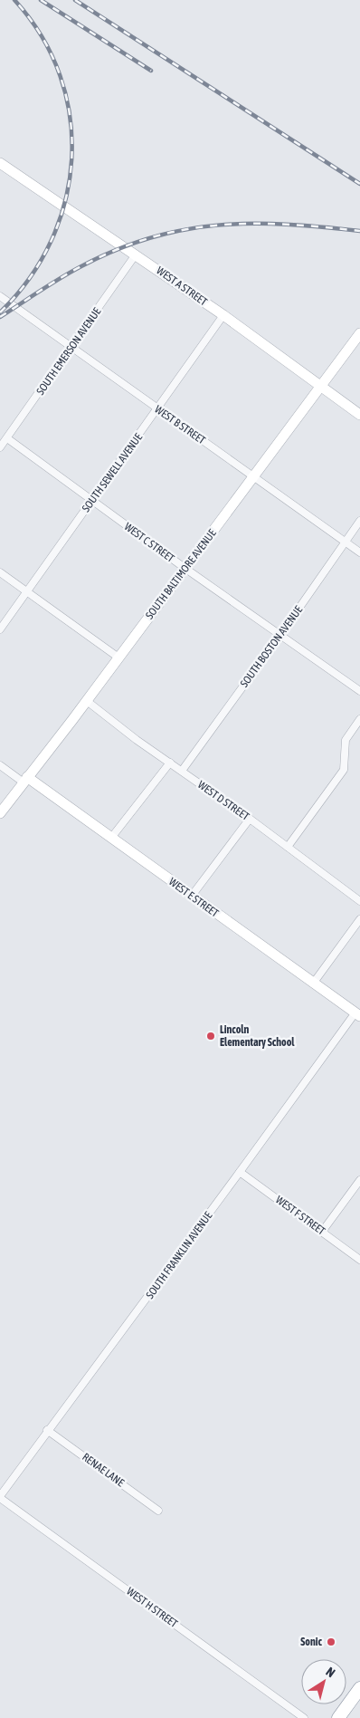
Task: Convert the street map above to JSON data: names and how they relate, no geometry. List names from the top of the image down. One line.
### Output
{"streets":{"street":["WEST A STREET","SOUTH EMERSON AVENUE","WEST B STREET","SOUTH SEWELL AVENUE","WEST C STREET","SOUTH BALTIMORE AVENUE","SOUTH BOSTON AVENUE","WEST D STREET","WEST E STREET","WEST F STREET","SOUTH FRANKLIN AVENUE","RENAE LANE","WEST H STREET"]},"crossings":[["WEST A STREET","SOUTH EMERSON AVENUE"],["WEST A STREET","SOUTH SEWELL AVENUE"],["WEST A STREET","SOUTH BALTIMORE AVENUE"],["SOUTH EMERSON AVENUE","WEST B STREET"],["SOUTH EMERSON AVENUE","WEST C STREET"],["WEST B STREET","SOUTH SEWELL AVENUE"],["WEST B STREET","SOUTH BALTIMORE AVENUE"],["WEST B STREET","SOUTH BOSTON AVENUE"],["SOUTH SEWELL AVENUE","WEST C STREET"],["WEST C STREET","SOUTH BALTIMORE AVENUE"],["WEST C STREET","SOUTH BOSTON AVENUE"],["SOUTH BALTIMORE AVENUE","WEST D STREET"],["SOUTH BALTIMORE AVENUE","WEST E STREET"],["SOUTH BOSTON AVENUE","WEST D STREET"],["WEST E STREET","SOUTH FRANKLIN AVENUE"],["WEST F STREET","SOUTH FRANKLIN AVENUE"],["SOUTH FRANKLIN AVENUE","RENAE LANE"],["SOUTH FRANKLIN AVENUE","WEST H STREET"]],"places":["Lincoln Elementary School","Sonic"],"north":"top right"}
